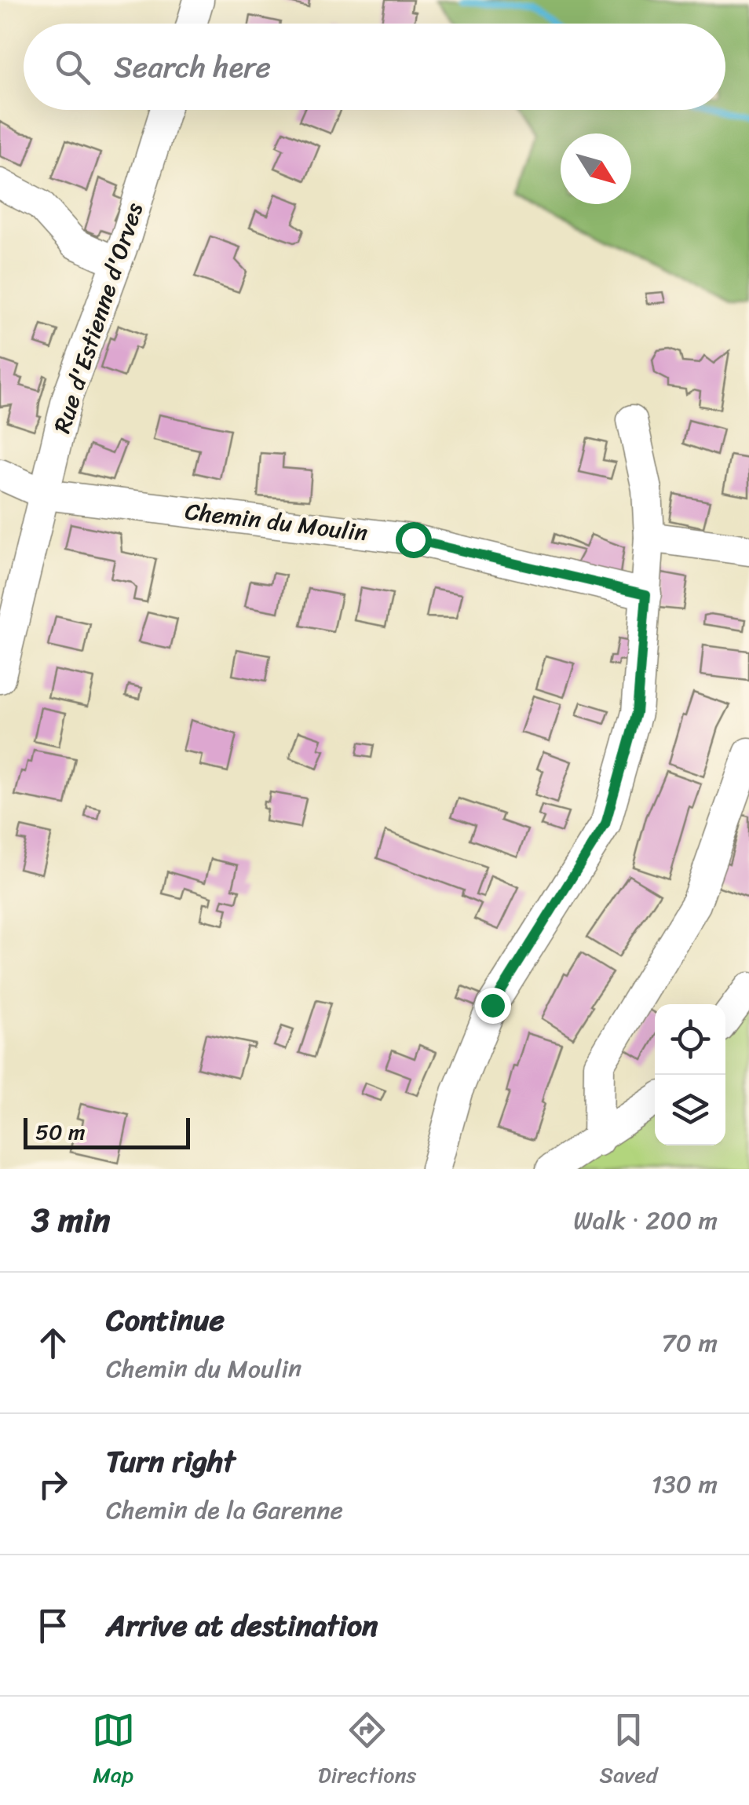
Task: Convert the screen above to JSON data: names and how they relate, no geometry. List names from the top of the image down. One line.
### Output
{"streets":{"street":["Rue d'Estienne d'Orves","Chemin du Moulin"]},"crossings":[["Rue d'Estienne d'Orves","Chemin du Moulin"]],"scale_bar":"50 m","north":"bottom right","page":{"search":"Search here","scale":"50 m","heading":["3 min","Walk · 200 m"],"list":[["Continue","Chemin du Moulin","70 m"],["Turn right","Chemin de la Garenne","130 m"],"Arrive at destination"],"nav":["Map","Directions","Saved"]}}
